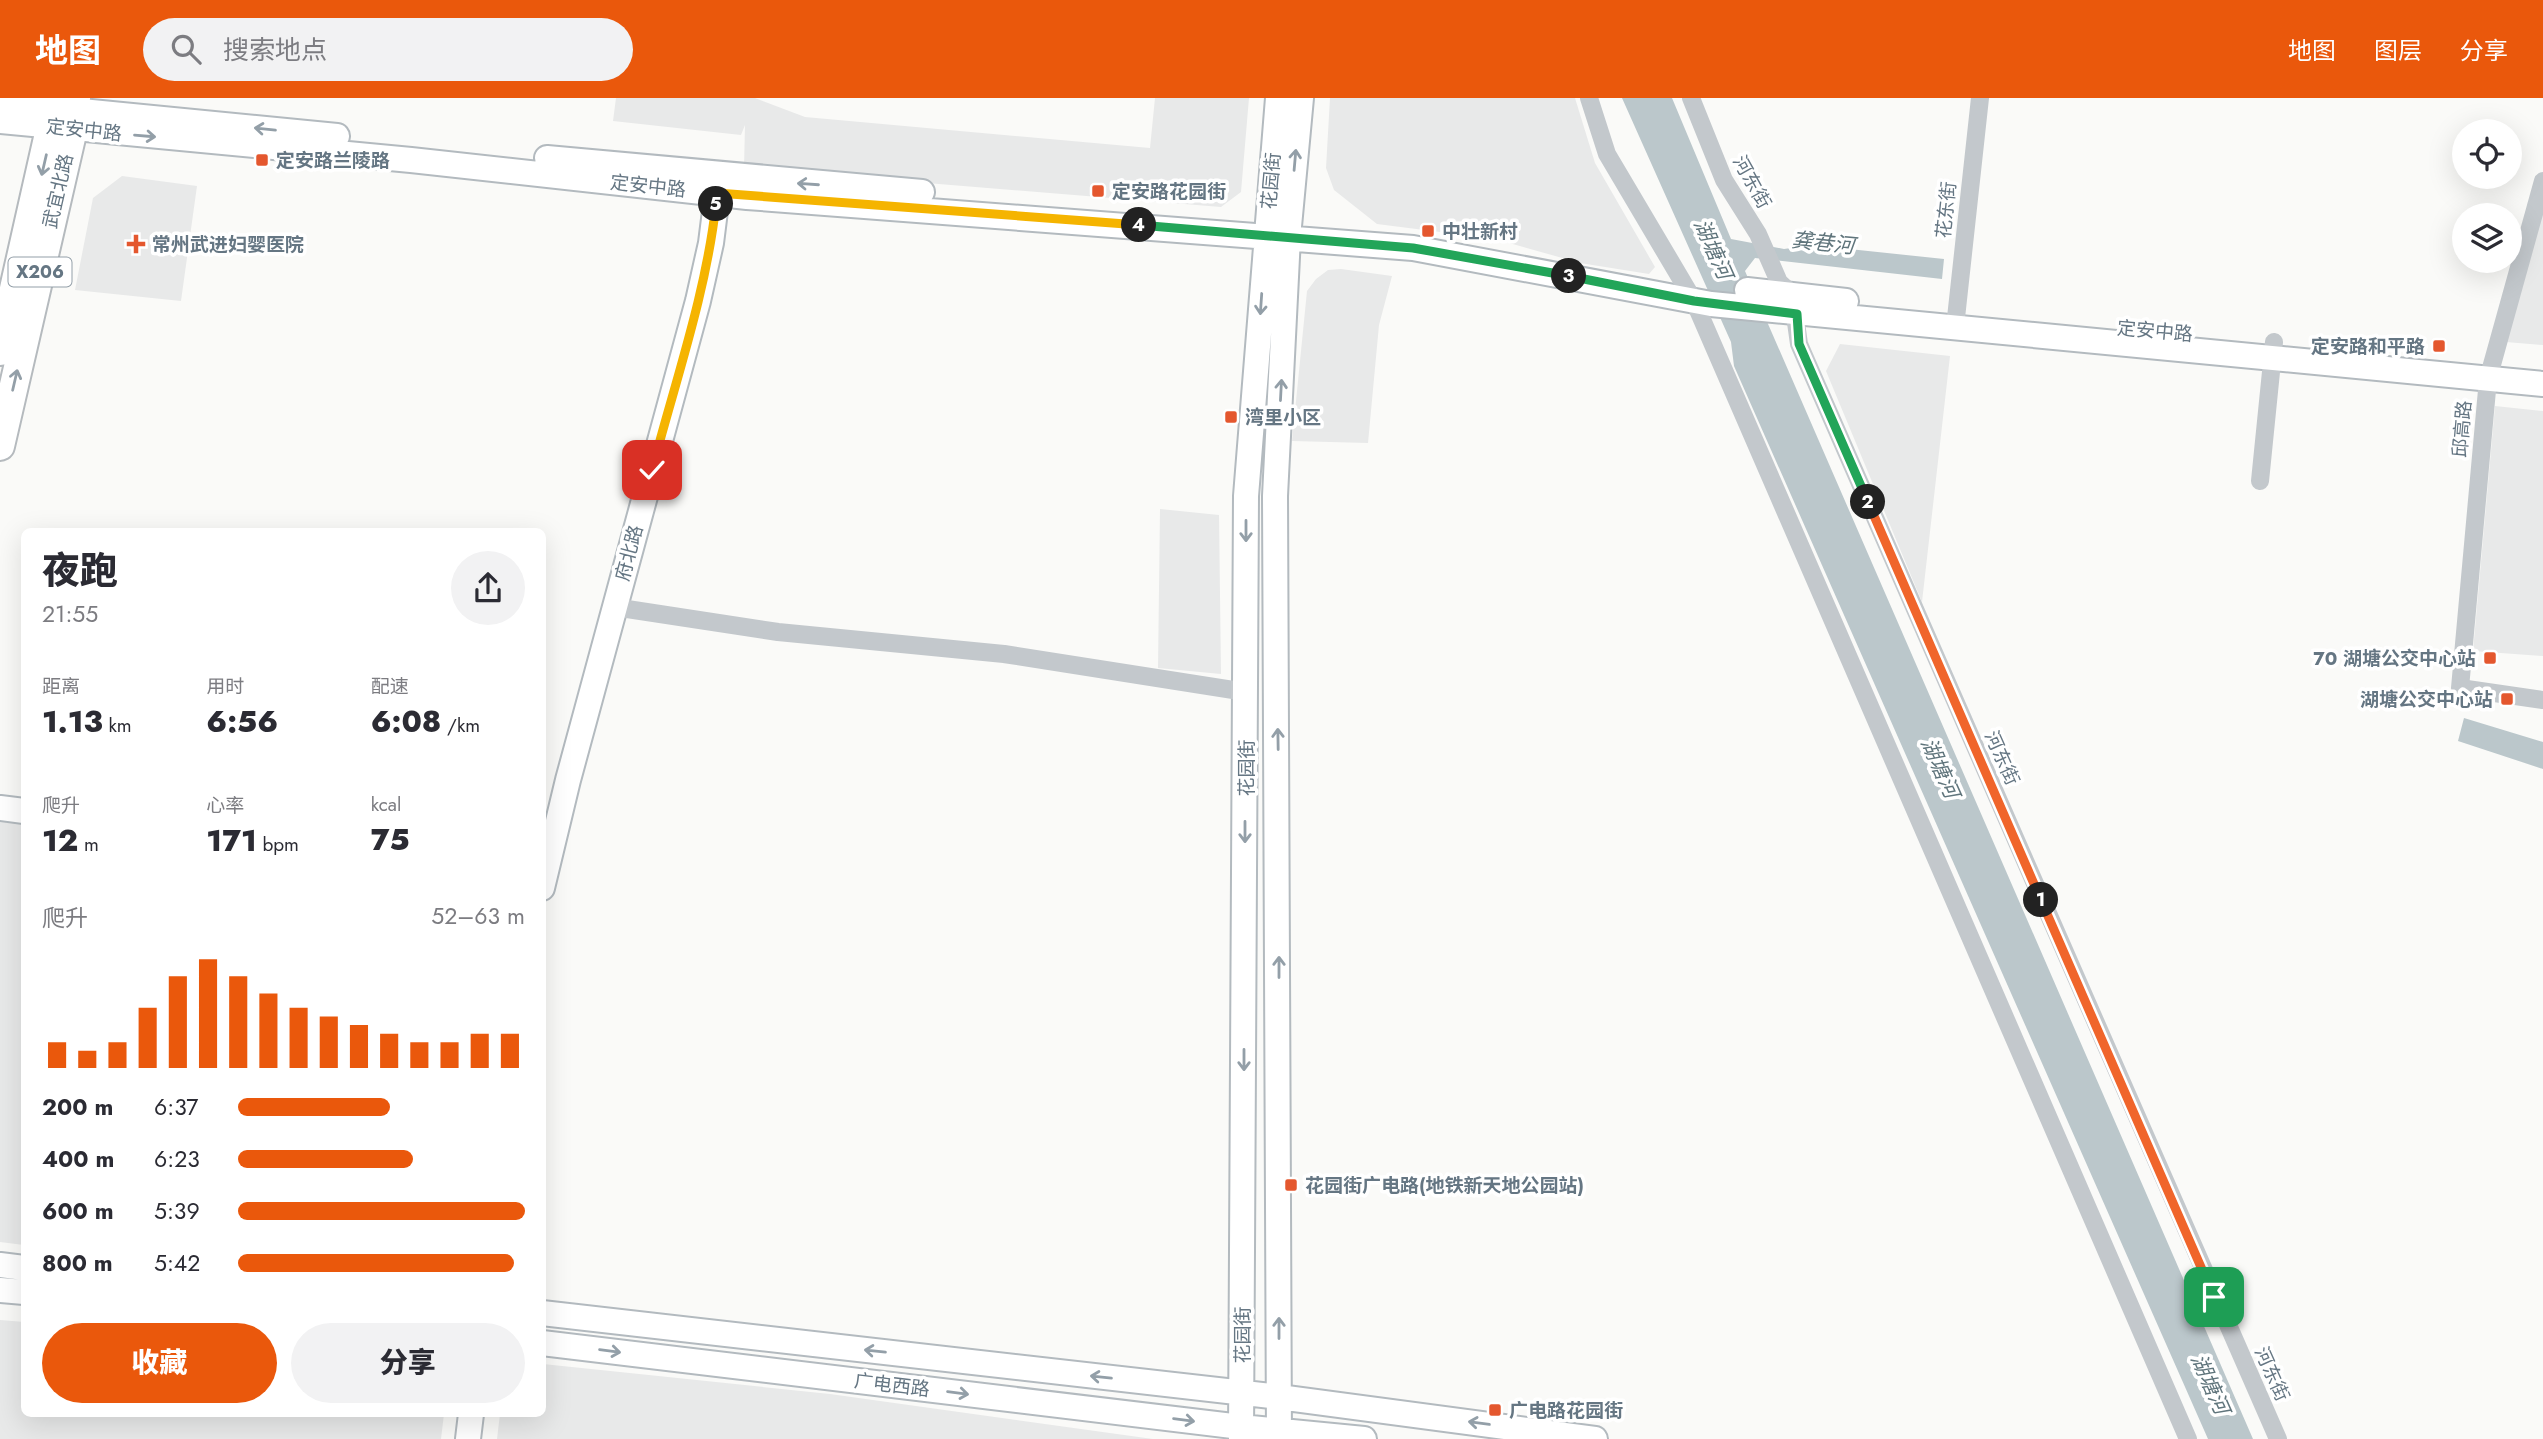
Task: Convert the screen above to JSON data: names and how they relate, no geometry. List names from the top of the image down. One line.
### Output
{"streets":{"main road":["定安中路","花园街","武宜北路","X206","府北路","广电西路"],"street":["河东街","花东街","邱高路"]},"crossings":[["定安中路","花园街"],["定安中路","河东街"],["定安中路","武宜北路"],["定安中路","花东街"],["定安中路","邱高路"],["定安中路","府北路"],["花园街","广电西路"]],"water":["龚巷河","湖塘河"],"places":{"transit":["定安路兰陵路","定安路花园街","中壮新村","定安路和平路","湾里小区","70 湖塘公交中心站","湖塘公交中心站","花园街广电路(地铁新天地公园站)","广电路花园街"],"health":["常州武进妇婴医院"]},"page":{"header":"地图","search":"搜索地点","nav":["地图","图层","分享"],"pins":["5","4","3","2","1"],"heading":["夜跑","21:55"],"stats":[["距离","1.13 km"],["用时","6:56"],["配速","6:08 /km"],["爬升","12 m"],["心率","171 bpm"],["kcal","75"]],"chart":["爬升","52–63 m"],"list":[{"name":"200 m","note":"6:37"},{"name":"400 m","note":"6:23"},{"name":"600 m","note":"5:39"},{"name":"800 m","note":"5:42"}],"buttons":["收藏","分享"]}}
